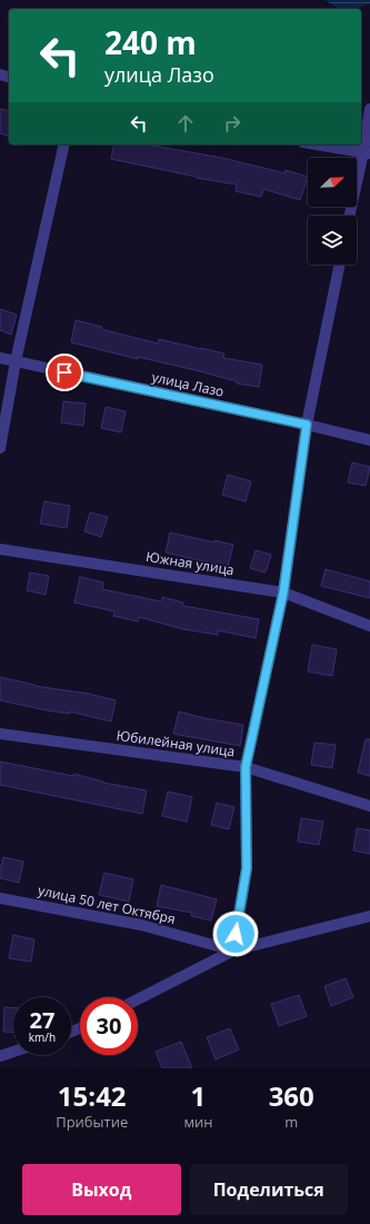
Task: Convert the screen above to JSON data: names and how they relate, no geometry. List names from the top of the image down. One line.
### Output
{"streets":{"street":["улица Лазо","Южная улица","Юбилейная улица","улица 50 лет Октября"]},"north":"top right","page":{"turn":["240 m","улица Лазо"],"speed":"27 km/h","limit":"30","eta":["15:42","Прибытие","1","мин","360","m"],"buttons":["Выход","Поделиться"]}}
